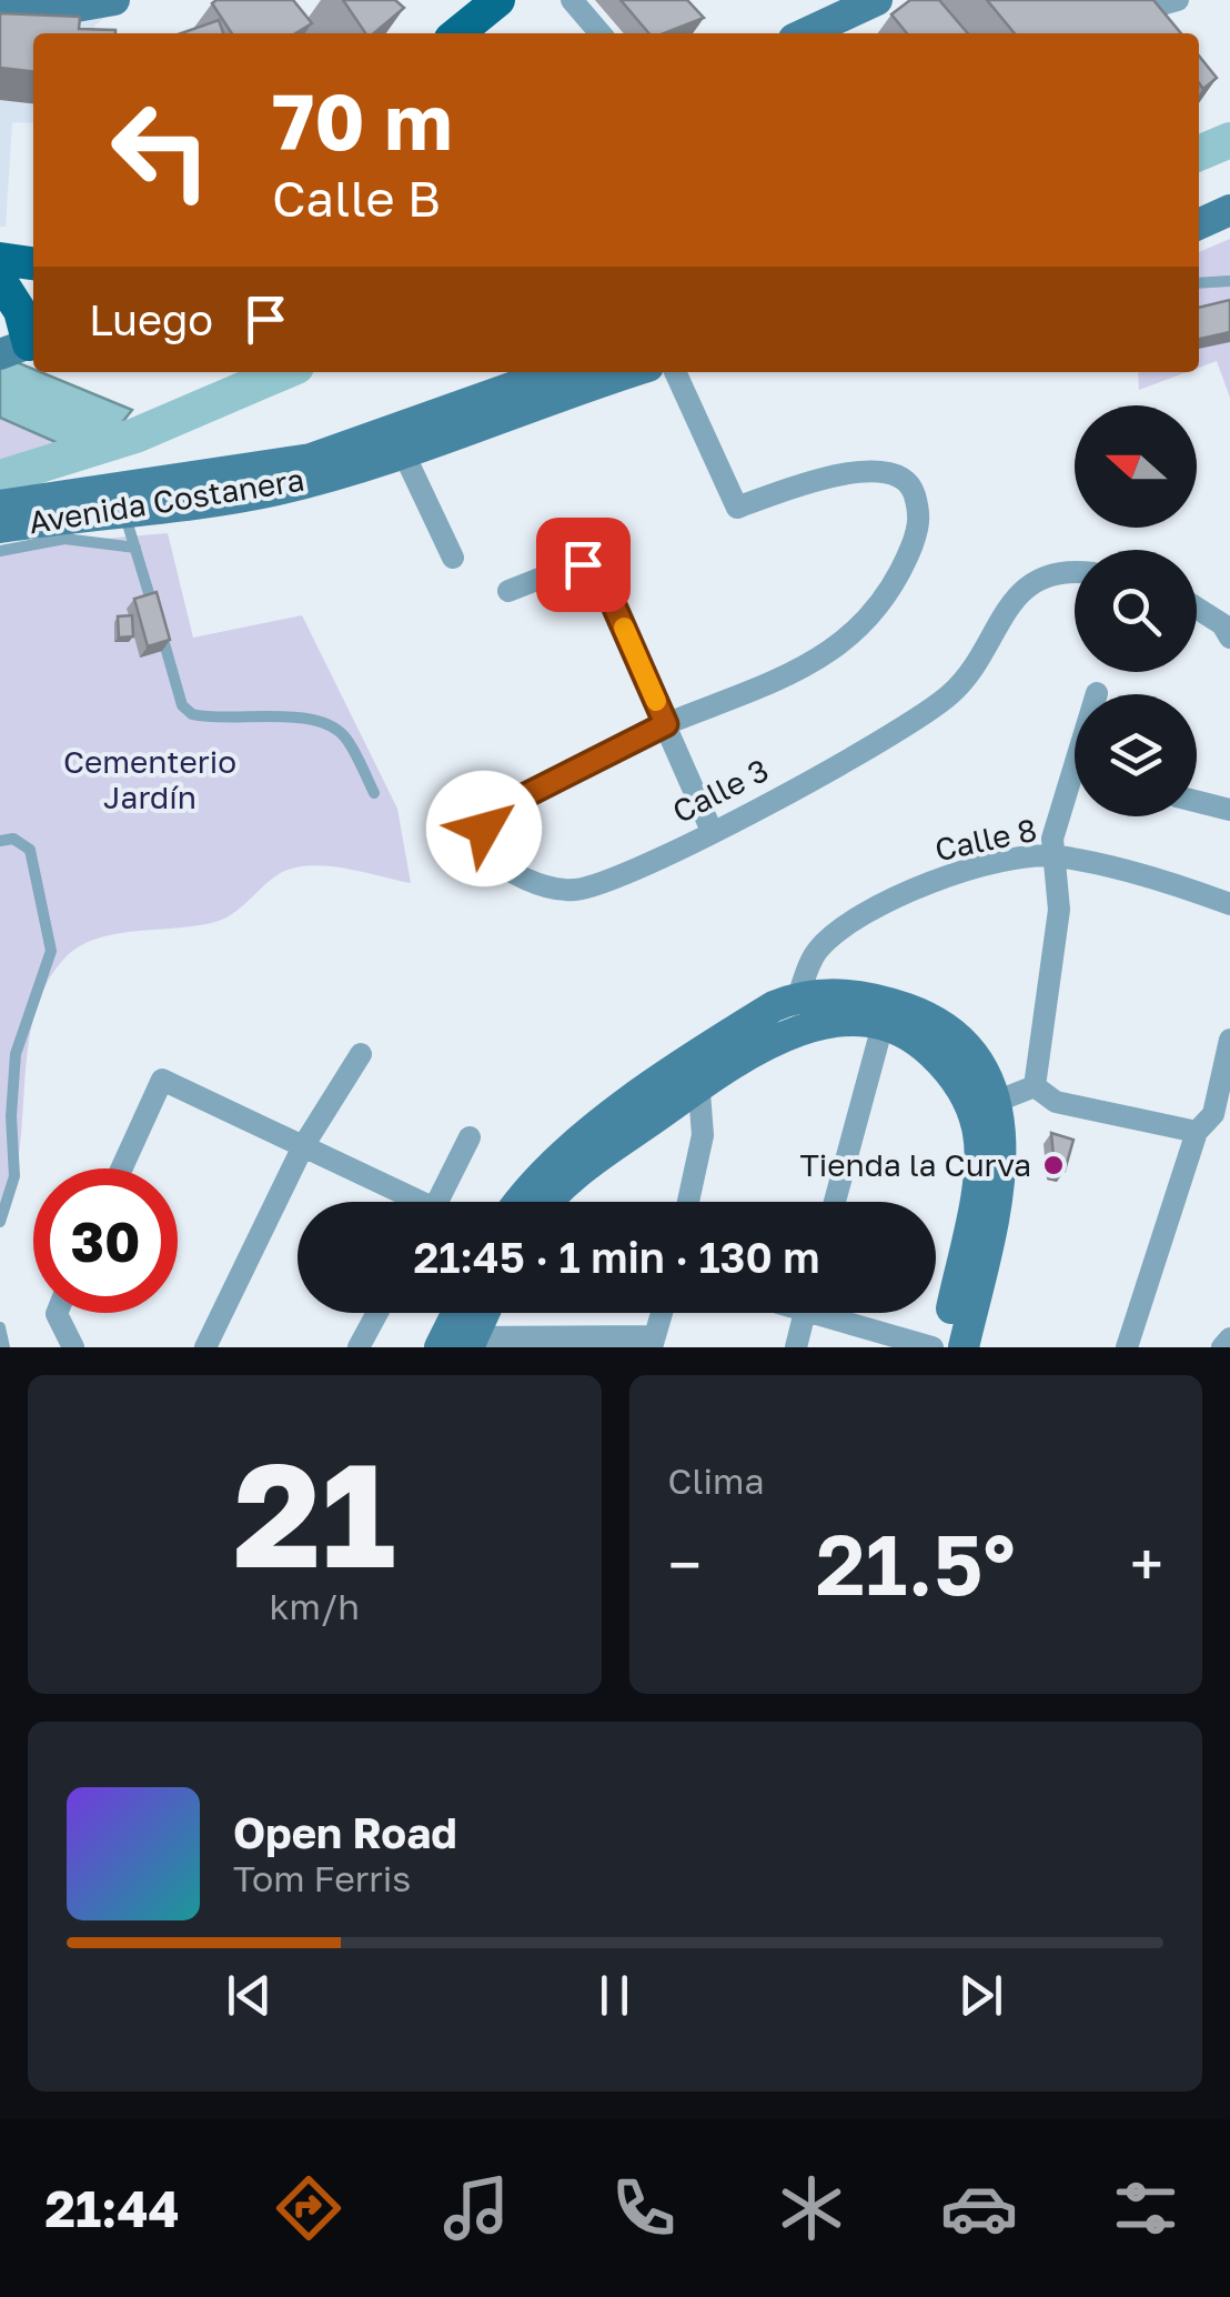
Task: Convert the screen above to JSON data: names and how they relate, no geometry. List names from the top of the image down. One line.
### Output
{"streets":{"main road":["Avenida Costanera"],"street":["Calle 3","Calle 8"]},"parks":["Cementerio Jardín"],"places":["Tienda la Curva"],"north":"left","page":{"turn":["70 m","Calle B"],"then":"Luego","limit":"30","trip":"21:45 · 1 min · 130 m","tile":[["21","km/h"],"Clima"],"heat":["−","21.5°","+"],"song":["Open Road","Tom Ferris"],"tabs":"21:44"}}
